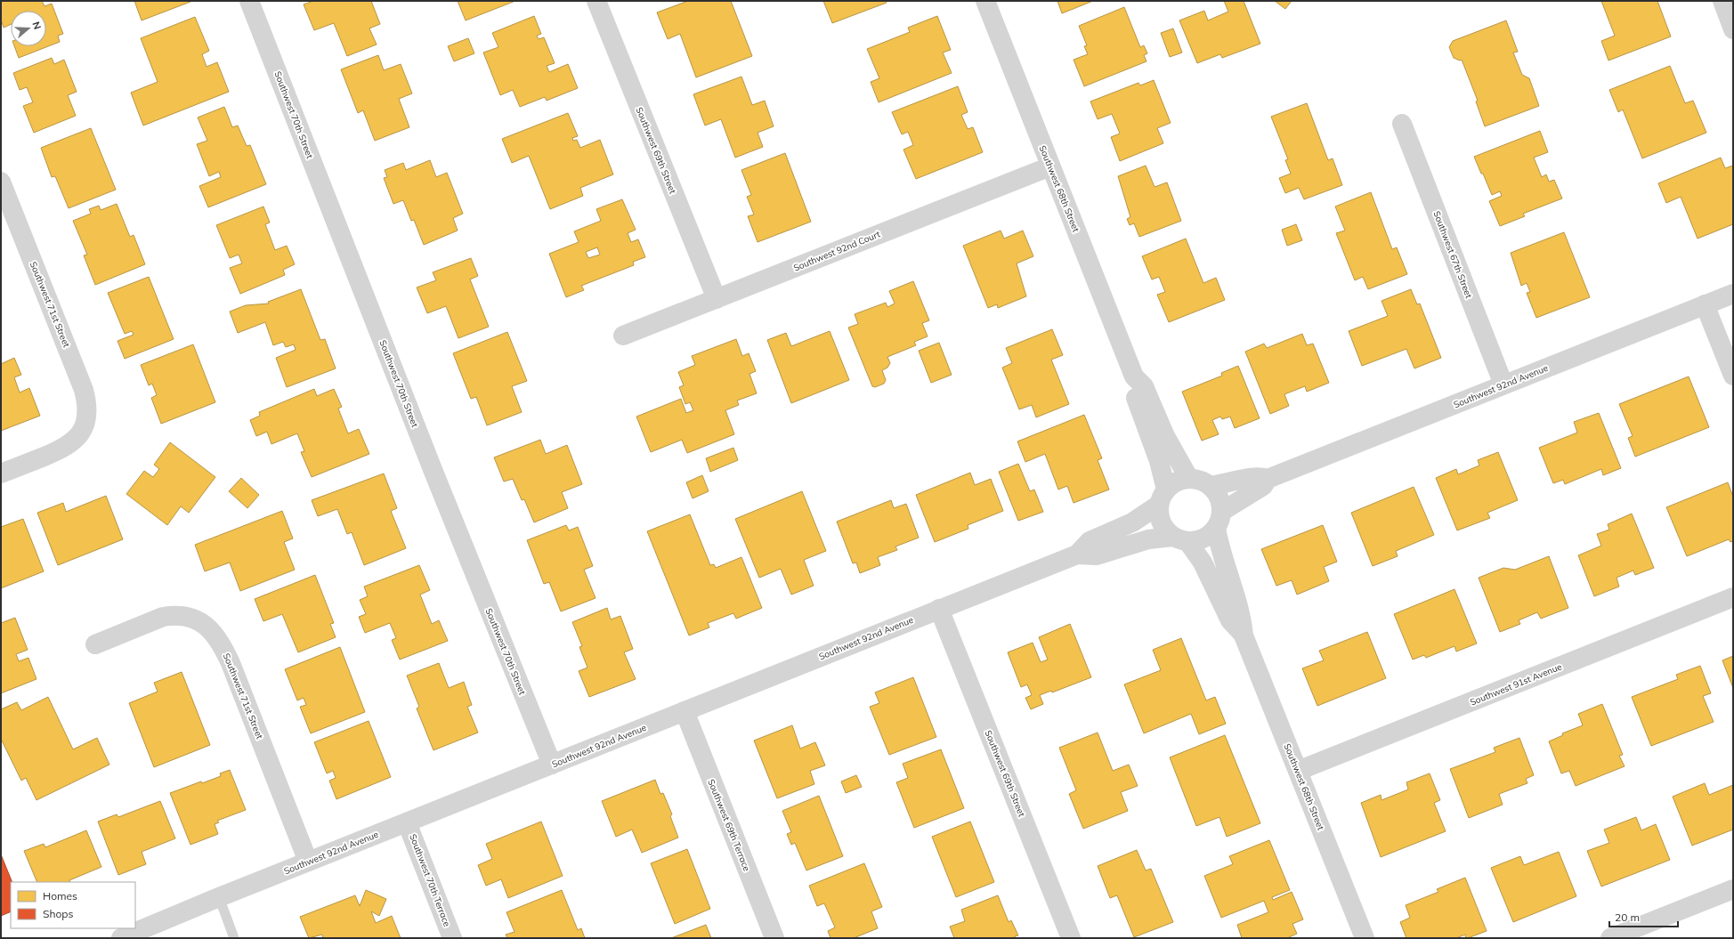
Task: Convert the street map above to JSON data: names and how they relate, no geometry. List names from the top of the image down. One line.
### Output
{"streets":{"street":["Southwest 70th Street","Southwest 69th Street","Southwest 68th Street","Southwest 92nd Court","Southwest 67th Street","Southwest 71st Street","Southwest 92nd Avenue","Southwest 91st Avenue","Southwest 69th Terrace","Southwest 70th Terrace"]},"crossings":[["Southwest 70th Street","Southwest 92nd Avenue"],["Southwest 69th Street","Southwest 92nd Court"],["Southwest 69th Street","Southwest 92nd Avenue"],["Southwest 68th Street","Southwest 92nd Court"],["Southwest 68th Street","Southwest 92nd Avenue"],["Southwest 68th Street","Southwest 91st Avenue"],["Southwest 67th Street","Southwest 92nd Avenue"],["Southwest 71st Street","Southwest 92nd Avenue"],["Southwest 92nd Avenue","Southwest 69th Terrace"],["Southwest 92nd Avenue","Southwest 70th Terrace"]],"legend":["Homes","Shops"],"scale_bar":"20 m","north":"right"}
